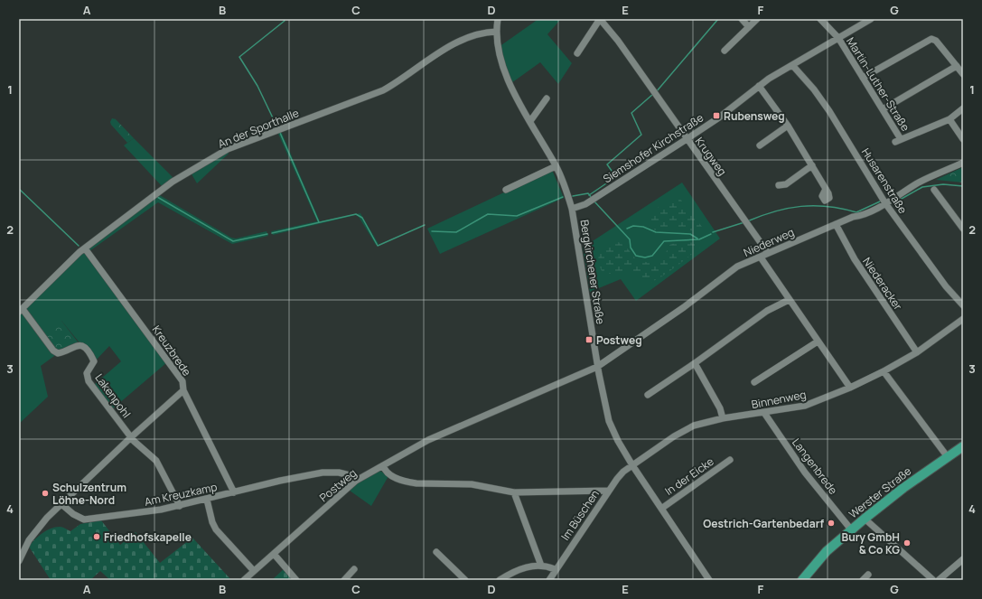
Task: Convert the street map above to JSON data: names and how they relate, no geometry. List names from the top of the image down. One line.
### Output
{"streets":{"main road":["Werster Straße"],"street":["Martin-Luther-Straße","An der Sporthalle","Siemshofer Kirchstraße","Krugweg","Husarenstraße","Niederweg","Bergkirchener Straße","Niederacker","Kreuzbrede","Lakenpohl","Binnenweg","Langenbrede","In der Eicke","Postweg","Am Kreuzkamp","Im Büschen"]},"crossings":[["Martin-Luther-Straße","Siemshofer Kirchstraße"],["An der Sporthalle","Bergkirchener Straße"],["An der Sporthalle","Kreuzbrede"],["An der Sporthalle","Lakenpohl"],["Siemshofer Kirchstraße","Krugweg"],["Siemshofer Kirchstraße","Husarenstraße"],["Siemshofer Kirchstraße","Bergkirchener Straße"],["Krugweg","Niederweg"],["Husarenstraße","Niederweg"],["Niederweg","Bergkirchener Straße"],["Niederweg","Niederacker"],["Niederweg","Postweg"],["Bergkirchener Straße","Binnenweg"],["Bergkirchener Straße","In der Eicke"],["Bergkirchener Straße","Postweg"],["Bergkirchener Straße","Im Büschen"],["Niederacker","Binnenweg"],["Kreuzbrede","Am Kreuzkamp"],["Lakenpohl","Am Kreuzkamp"],["Binnenweg","Langenbrede"],["Binnenweg","Im Büschen"],["Langenbrede","Werster Straße"],["Postweg","Am Kreuzkamp"]],"places":{"transit":["Rubensweg","Postweg"],"other":["Schulzentrum Löhne-Nord","Oestrich-Gartenbedarf","Friedhofskapelle","Bury GmbH & Co KG"]},"grid":{"columns":["A","B","C","D","E","F","G"],"rows":["1","2","3","4"]}}
